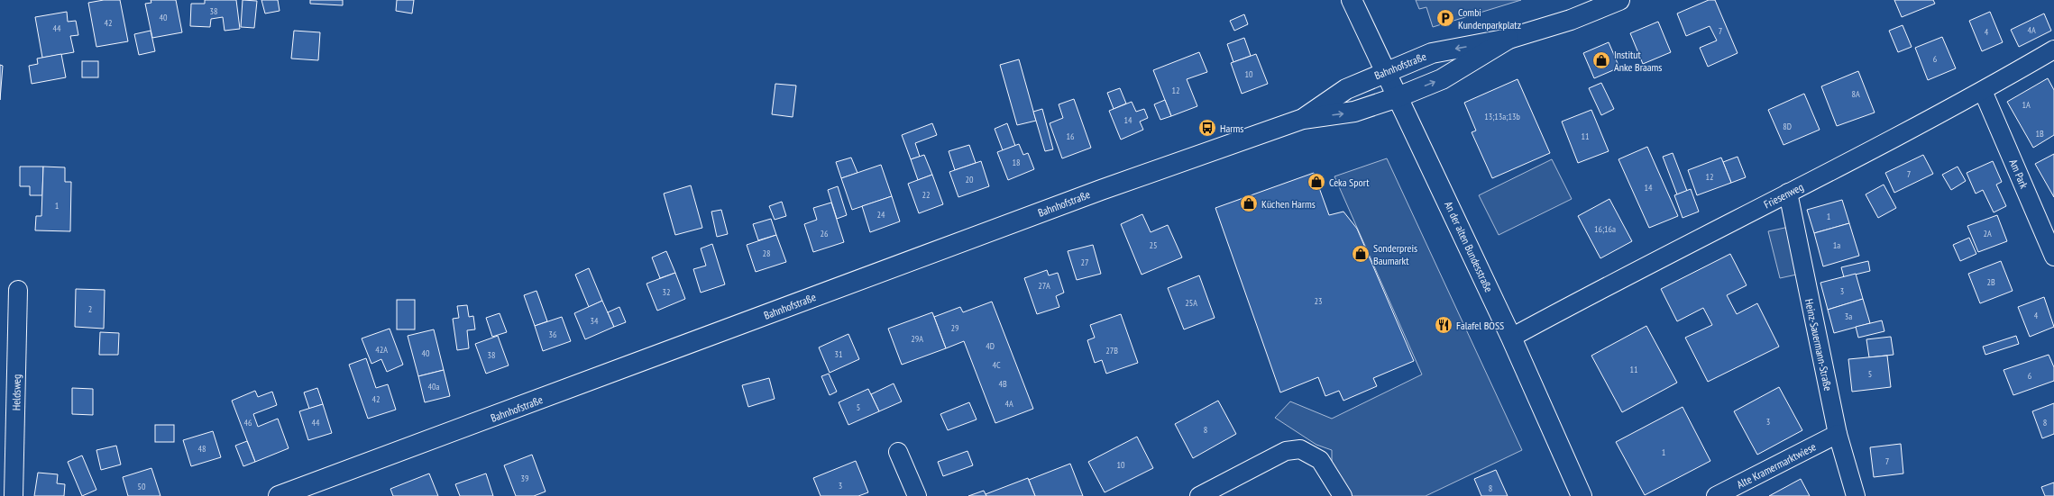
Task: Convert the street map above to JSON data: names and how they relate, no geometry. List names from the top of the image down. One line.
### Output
{"streets":{"street":["Bahnhofstraße","Am Park","Friesenweg","An der alten Bundesstraße","Heinz-Sauermann-Straße","Heldsweg","Alte Kramermarktwiese"]},"crossings":[["Bahnhofstraße","An der alten Bundesstraße"],["Am Park","Friesenweg"],["Friesenweg","An der alten Bundesstraße"],["Friesenweg","Heinz-Sauermann-Straße"],["Heinz-Sauermann-Straße","Alte Kramermarktwiese"]],"places":{"parking":["Combi Kundenparkplatz"],"shop":["Institut Anke Braams","Ceka Sport","Küchen Harms","Sonderpreis Baumarkt"],"bus stop":["Harms"],"restaurant":["Falafel BOSS"]},"house_numbers":["38","40","42","44","4A","7","4","6","10","12","8A","1A","13;13a;13b","14","8D","1B","16","11","18","7","12","20","14","22","1","24","1","16;16a","26","2A","25","1a","28","27","2B","27A","3","32","23","25A","2","4","3a","34","29","36","29A","4D","42A","27B","40","31","38","4C","11","5","6","4B","40a","42","4A","5","3","46","44","8","8","48","1","7","10","39","3","50","8"]}
